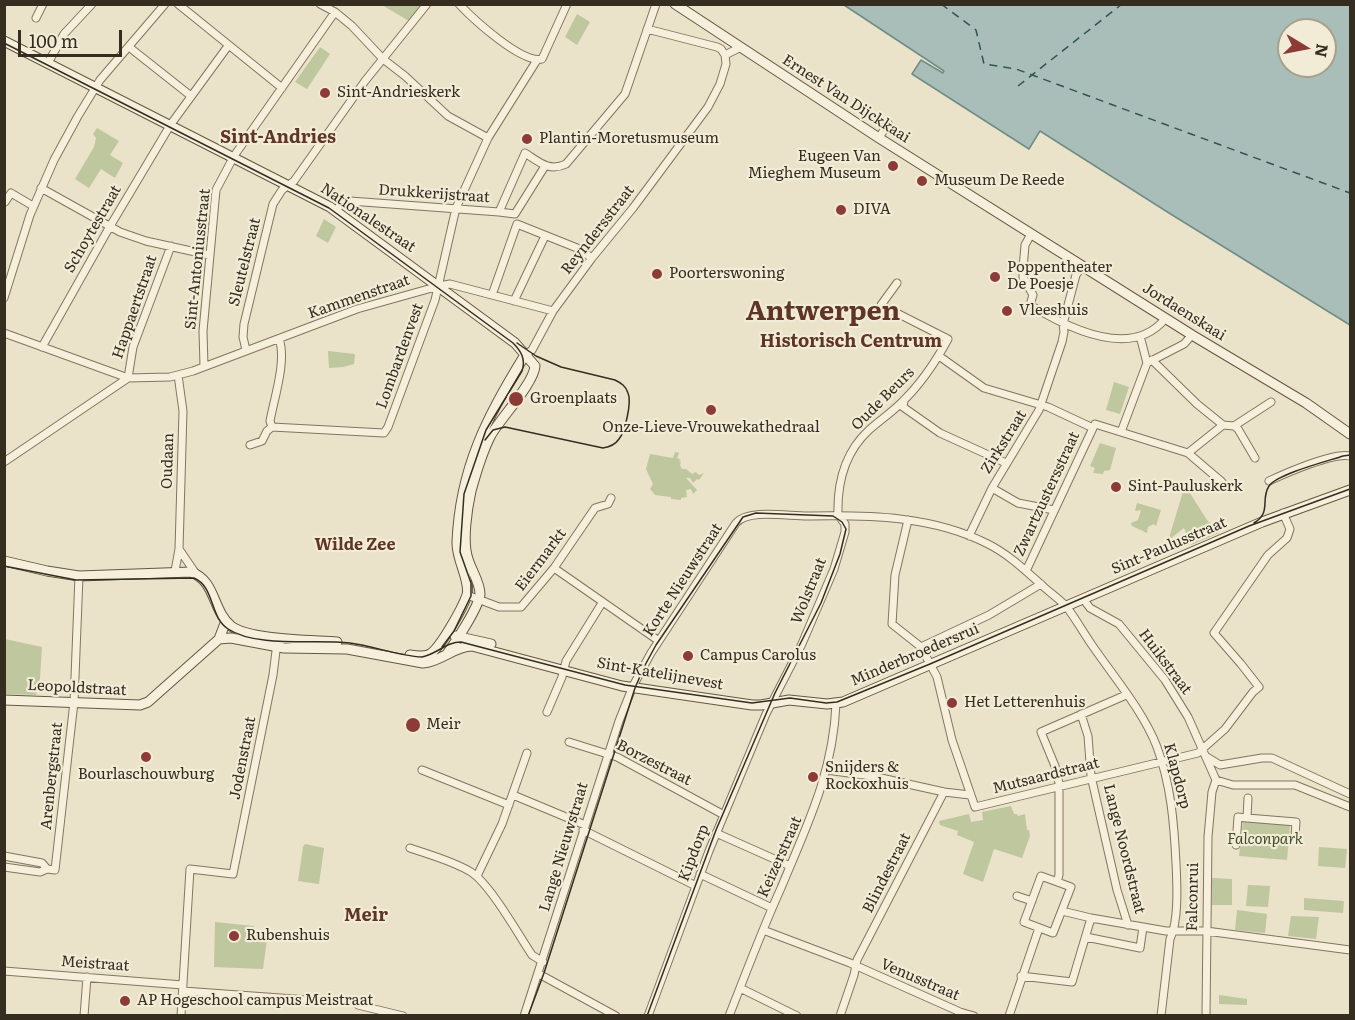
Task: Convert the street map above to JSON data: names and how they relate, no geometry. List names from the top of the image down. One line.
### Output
{"streets":{"street":["Ernest Van Dijckkaai","Drukkerijstraat","Nationalestraat","Schoytestraat","Reyndersstraat","Sint-Antoniusstraat","Sleutelstraat","Kammenstraat","Happaertstraat","Jordaenskaai","Lombardenvest","Oude Beurs","Zirkstraat","Oudaan","Zwartzustersstraat","Sint-Paulusstraat","Eiermarkt","Korte Nieuwstraat","Wolstraat","Minderbroedersrui","Huikstraat","Sint-Katelijnevest","Leopoldstraat","Jodenstraat","Borzestraat","Arenbergstraat","Mutsaardstraat","Klapdorp","Lange Nieuwstraat","Lange Noordstraat","Kipdorp","Keizerstraat","Blindestraat","Falconrui","Meistraat","Venusstraat"]},"crossings":[["Ernest Van Dijckkaai","Jordaenskaai"],["Drukkerijstraat","Nationalestraat"],["Drukkerijstraat","Lombardenvest"],["Nationalestraat","Schoytestraat"],["Nationalestraat","Reyndersstraat"],["Nationalestraat","Sint-Antoniusstraat"],["Nationalestraat","Sleutelstraat"],["Nationalestraat","Kammenstraat"],["Nationalestraat","Lombardenvest"],["Reyndersstraat","Kammenstraat"],["Sint-Antoniusstraat","Kammenstraat"],["Sleutelstraat","Kammenstraat"],["Kammenstraat","Happaertstraat"],["Kammenstraat","Lombardenvest"],["Kammenstraat","Oudaan"],["Jordaenskaai","Zirkstraat"],["Oude Beurs","Wolstraat"],["Oude Beurs","Klapdorp"],["Zirkstraat","Klapdorp"],["Zwartzustersstraat","Klapdorp"],["Sint-Paulusstraat","Minderbroedersrui"],["Sint-Paulusstraat","Huikstraat"],["Sint-Paulusstraat","Klapdorp"],["Korte Nieuwstraat","Sint-Katelijnevest"],["Korte Nieuwstraat","Klapdorp"],["Korte Nieuwstraat","Lange Nieuwstraat"],["Wolstraat","Minderbroedersrui"],["Wolstraat","Sint-Katelijnevest"],["Wolstraat","Klapdorp"],["Wolstraat","Kipdorp"],["Minderbroedersrui","Sint-Katelijnevest"],["Minderbroedersrui","Klapdorp"],["Minderbroedersrui","Kipdorp"],["Minderbroedersrui","Keizerstraat"],["Huikstraat","Mutsaardstraat"],["Huikstraat","Falconrui"],["Sint-Katelijnevest","Lange Nieuwstraat"],["Sint-Katelijnevest","Kipdorp"],["Leopoldstraat","Arenbergstraat"],["Jodenstraat","Meistraat"],["Borzestraat","Lange Nieuwstraat"],["Borzestraat","Kipdorp"],["Mutsaardstraat","Klapdorp"],["Mutsaardstraat","Lange Noordstraat"],["Mutsaardstraat","Keizerstraat"],["Mutsaardstraat","Blindestraat"],["Keizerstraat","Venusstraat"],["Blindestraat","Venusstraat"]],"districts":["Sint-Andries","Antwerpen","Historisch Centrum","Wilde Zee","Meir"],"parks":["Falconpark"],"places":["Sint-Andrieskerk","Plantin-Moretusmuseum","Eugeen Van Mieghem Museum","Museum De Reede","DIVA","Poorterswoning","Poppentheater De Poesje","Vleeshuis","Groenplaats","Onze-Lieve-Vrouwekathedraal","Sint-Pauluskerk","Campus Carolus","Het Letterenhuis","Meir","Bourlaschouwburg","Snijders & Rockoxhuis","Rubenshuis","AP Hogeschool campus Meistraat"],"scale_bar":"100 m","north":"right"}
